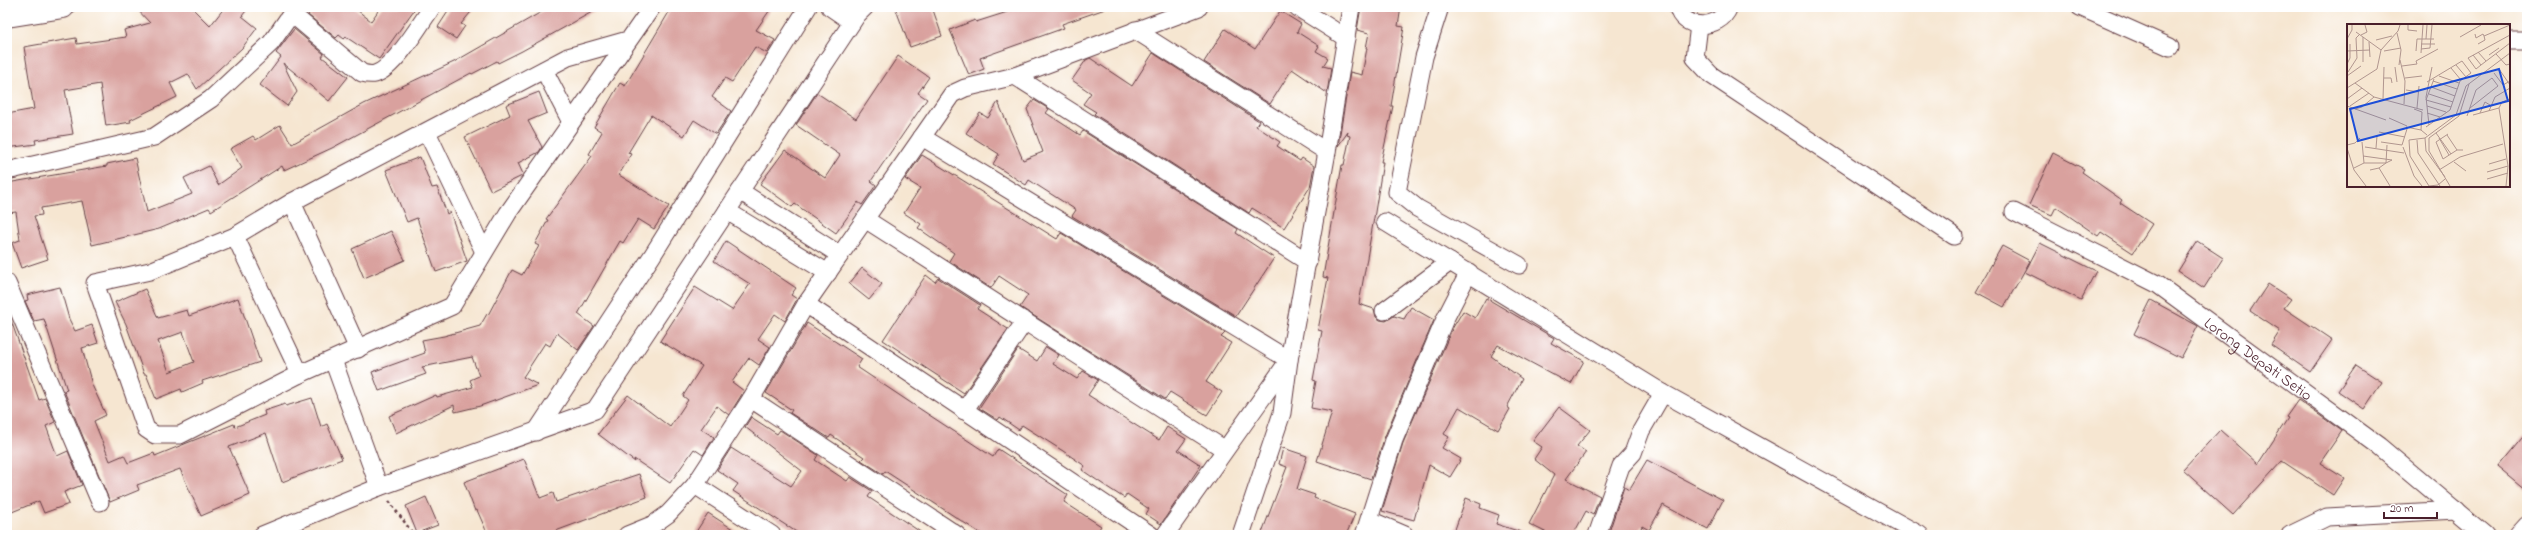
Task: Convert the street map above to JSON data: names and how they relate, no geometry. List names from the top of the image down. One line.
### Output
{"streets":{"street":["Lorong Depati Setio"]},"scale_bar":"20 m"}
